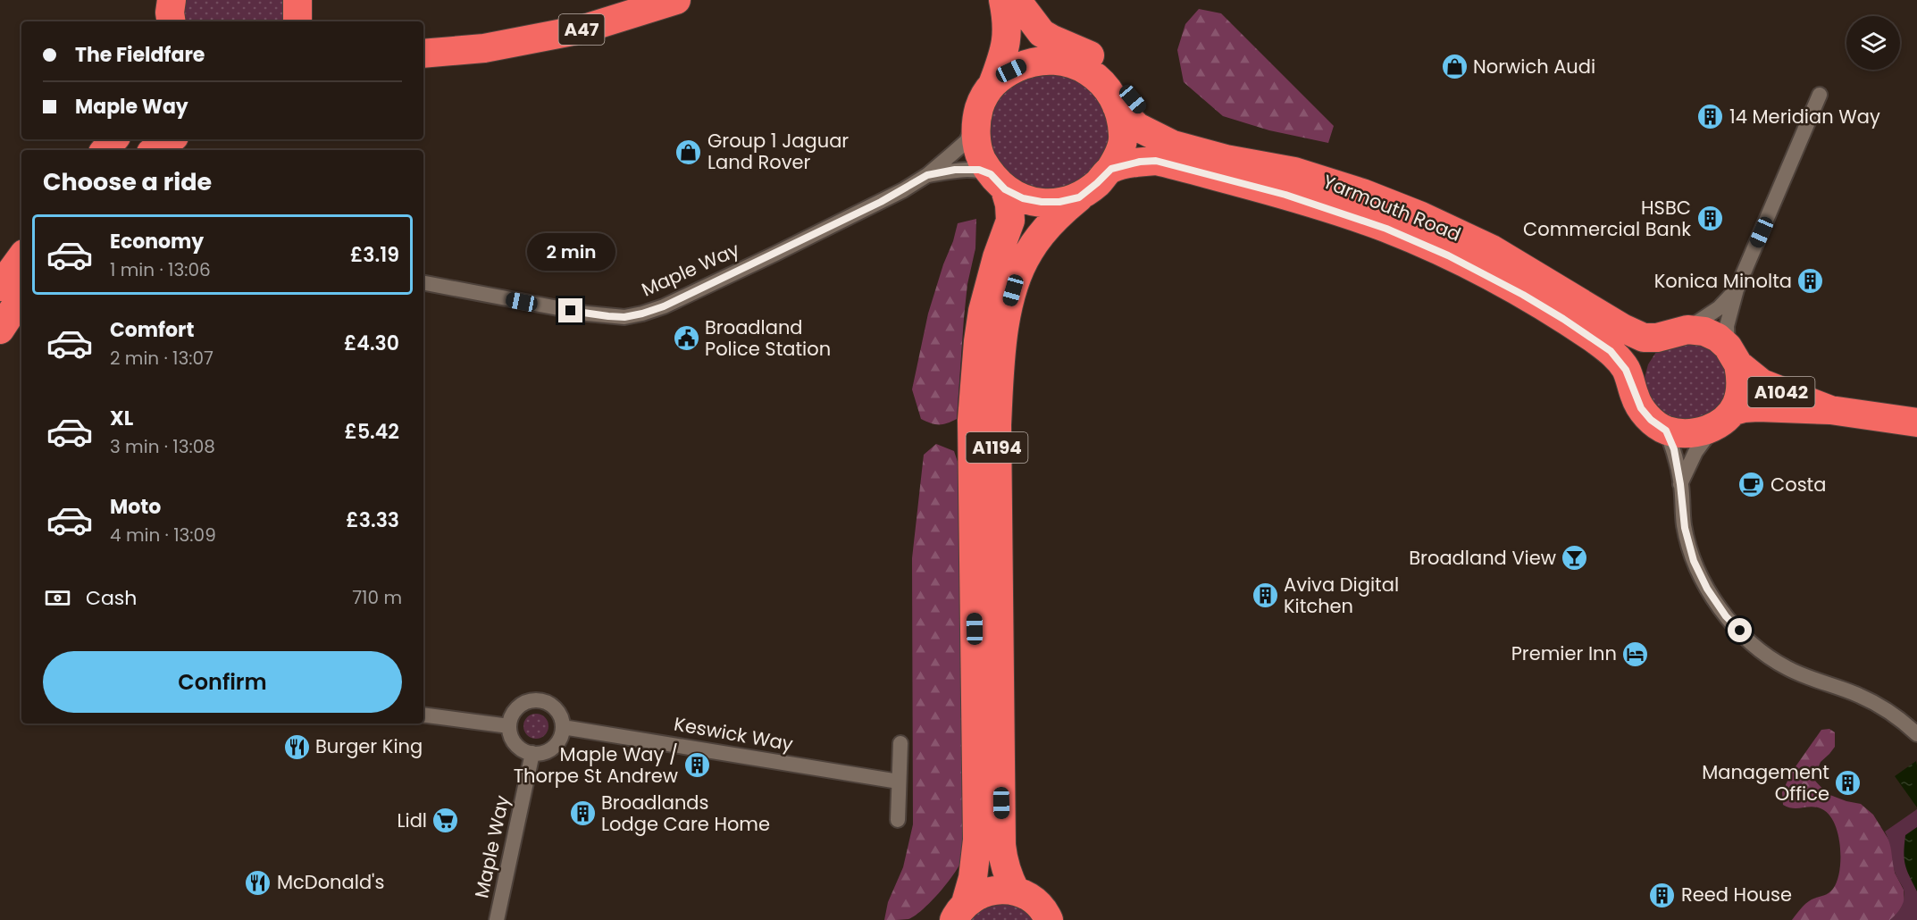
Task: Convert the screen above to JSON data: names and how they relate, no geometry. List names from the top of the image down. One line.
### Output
{"streets":{"highway":["A47","Yarmouth Road","A1042","A1194"],"street":["Maple Way","Keswick Way"]},"crossings":[["Yarmouth Road","Maple Way"],["Yarmouth Road","A1194"],["Maple Way","A1194"],["Maple Way","Keswick Way"]],"places":{"shop":["Norwich Audi","Group 1 Jaguar Land Rover"],"building":["14 Meridian Way","HSBC Commercial Bank","Konica Minolta","Aviva Digital Kitchen","Maple Way / Thorpe St Andrew","Management Office","Broadlands Lodge Care Home","Reed House"],"public building":["Broadland Police Station"],"cafe":["Costa"],"bar":["Broadland View"],"hotel":["Premier Inn"],"restaurant":["Burger King","McDonald's"],"supermarket":["Lidl"]},"page":{"banner":["The Fieldfare","Maple Way"],"heading":"Choose a ride","list":[{"name":"Economy","note":"1 min · 13:06","value":"£3.19"},{"name":"Comfort","note":"2 min · 13:07","value":"£4.30"},{"name":"XL","note":"3 min · 13:08","value":"£5.42"},{"name":"Moto","note":"4 min · 13:09","value":"£3.33"}],"bubble":"2 min","pay":["Cash","710 m"],"buttons":"Confirm"}}
